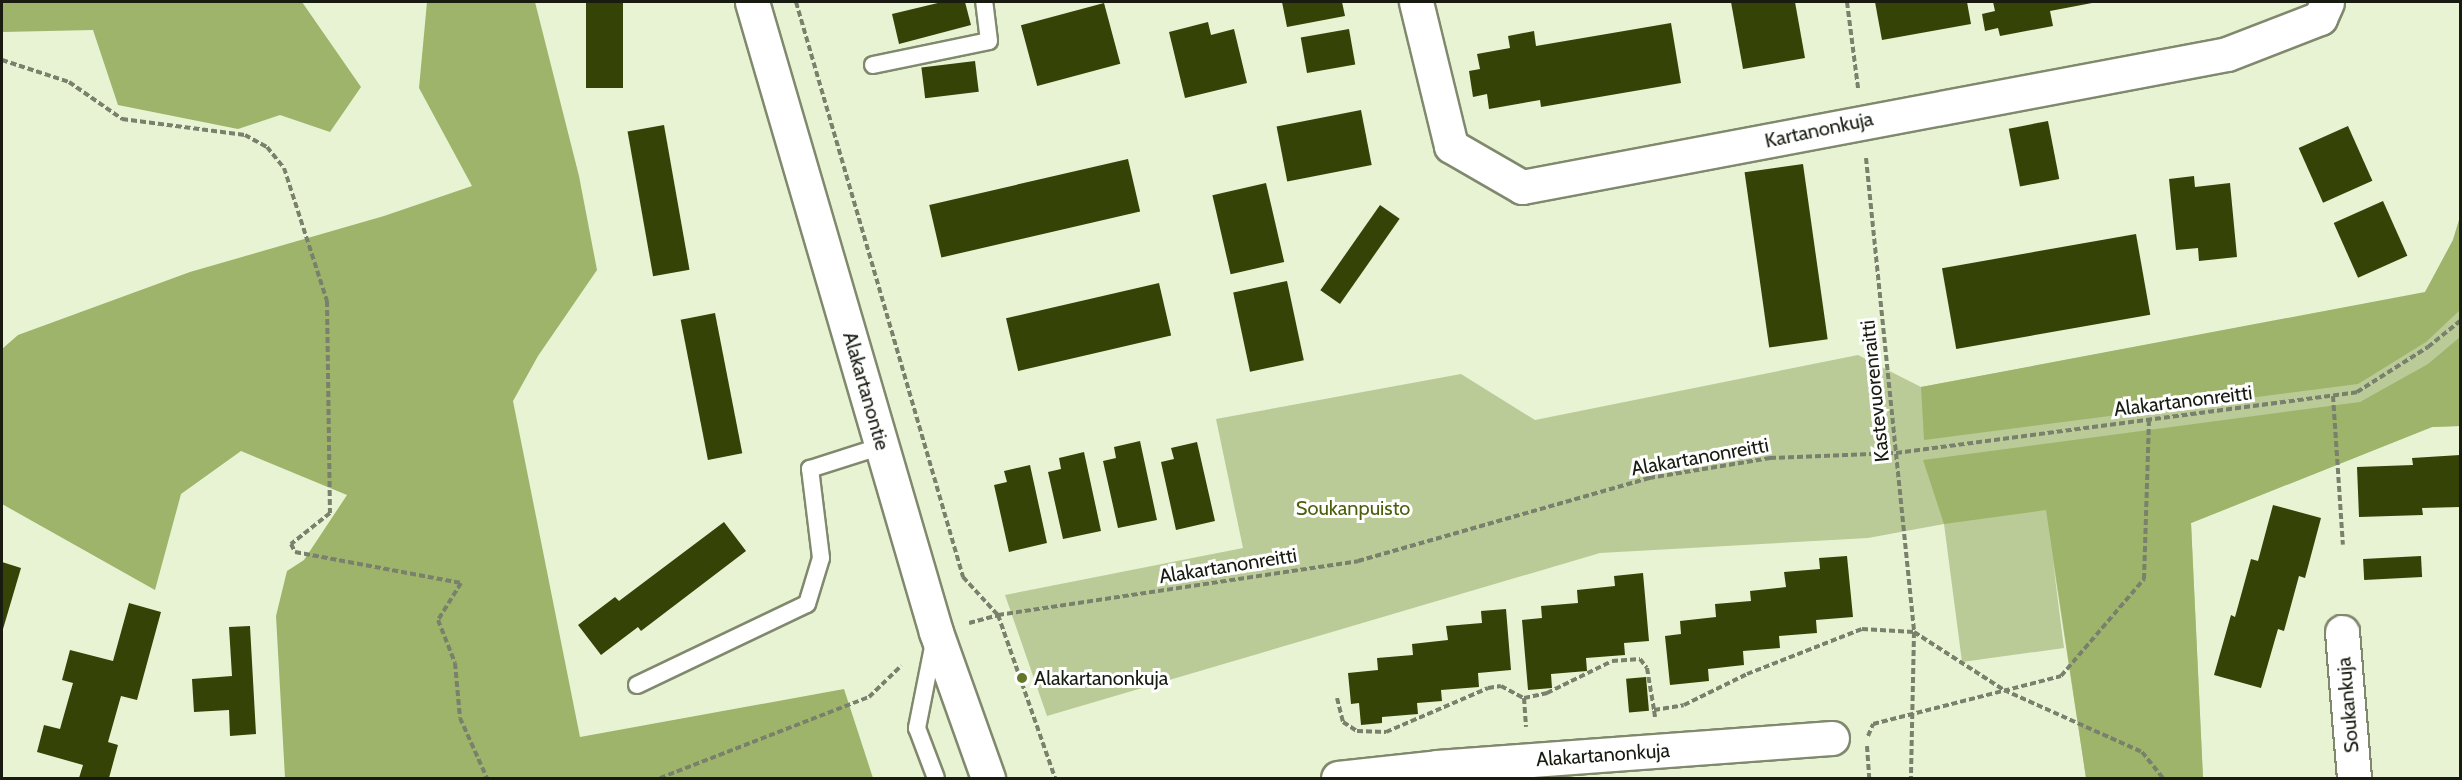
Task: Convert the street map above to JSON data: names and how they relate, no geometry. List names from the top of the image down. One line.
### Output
{"streets":{"street":["Kartanonkuja","Alakartanontie","Soukankuja","Alakartanonkuja"],"path":["Kastevuorenraitti","Alakartanonreitti"]},"crossings":[["Kartanonkuja","Kastevuorenraitti"],["Alakartanontie","Alakartanonreitti"],["Kastevuorenraitti","Alakartanonreitti"]],"parks":["Soukanpuisto"],"places":["Alakartanonkuja"]}
